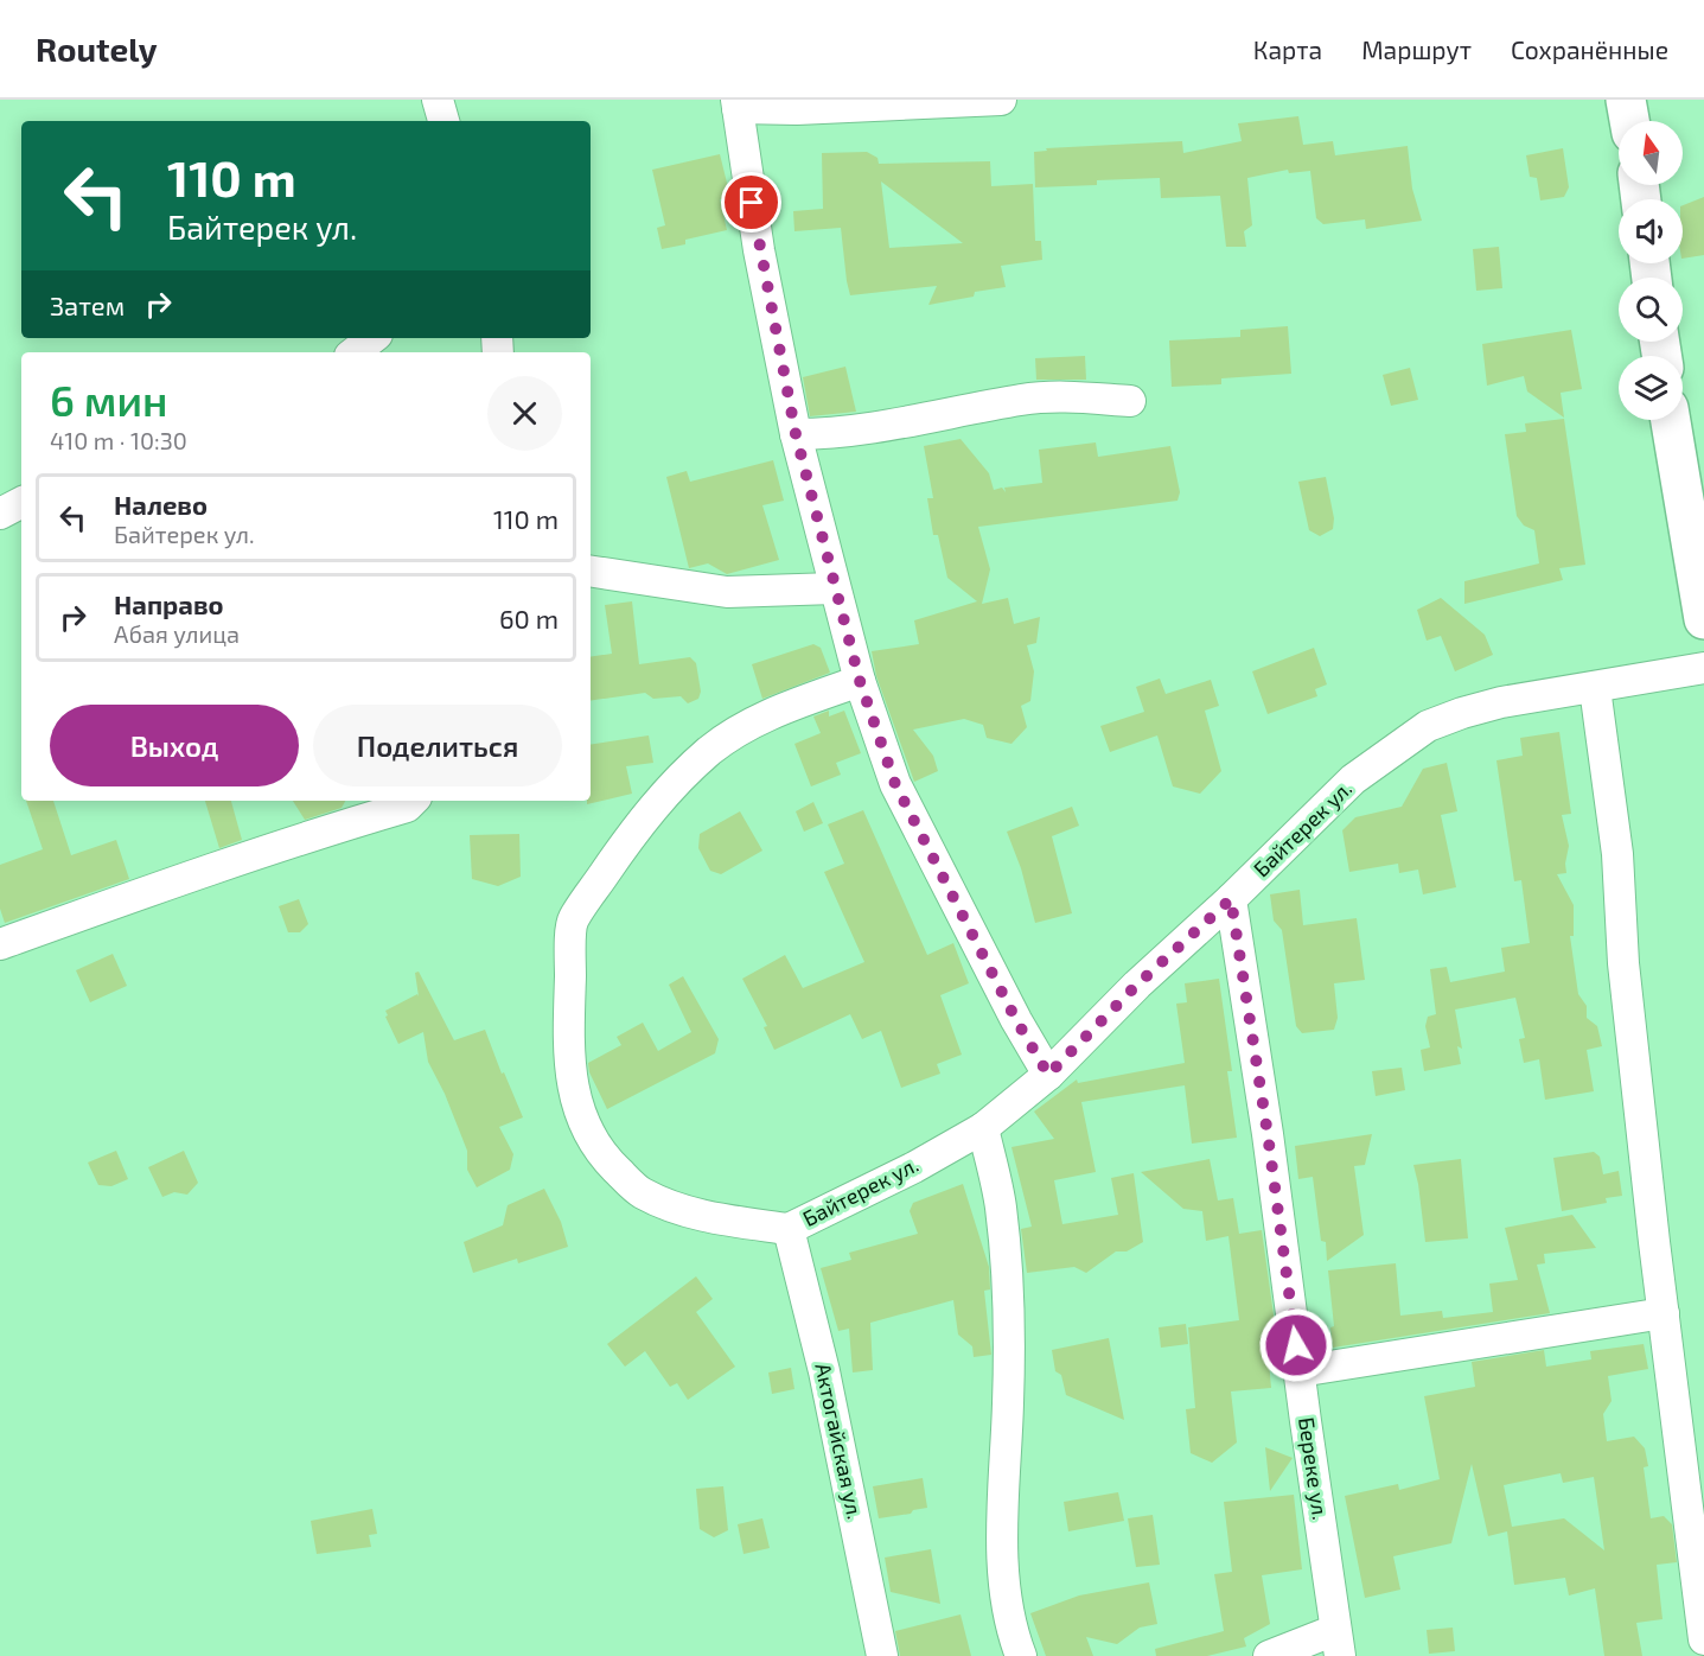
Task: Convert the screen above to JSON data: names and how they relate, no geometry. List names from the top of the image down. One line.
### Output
{"streets":{"street":["Байтерек ул.","Актогайская ул.","Береке ул."]},"crossings":[["Байтерек ул.","Актогайская ул."],["Байтерек ул.","Береке ул."]],"north":"top","page":{"header":"Routely","nav":["Карта","Маршрут","Сохранённые"],"turn":["110 m","Байтерек ул."],"then":"Затем","heading":["6 мин","410 m · 10:30"],"list":[{"name":"Налево","note":"Байтерек ул.","value":"110 m"},{"name":"Направо","note":"Абая улица","value":"60 m"}],"buttons":["Выход","Поделиться"]}}
